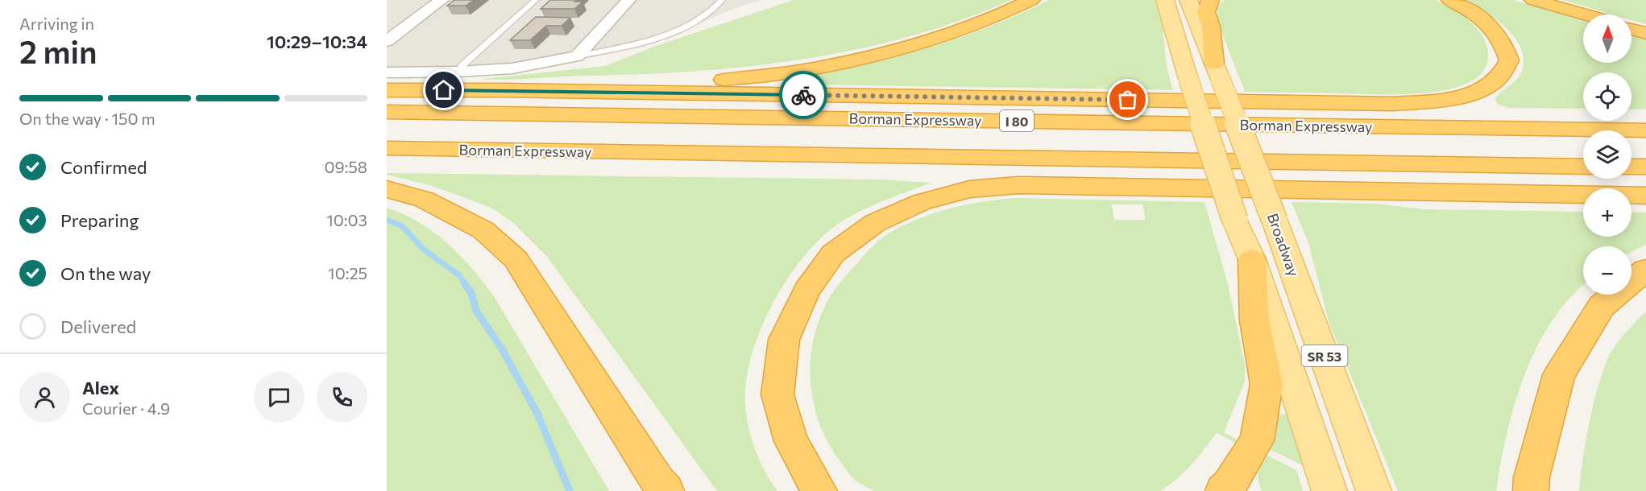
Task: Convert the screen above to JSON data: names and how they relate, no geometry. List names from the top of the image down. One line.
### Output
{"streets":{"highway":["Borman Expressway","I 80"],"main road":["Broadway","SR 53"]},"north":"top","page":{"heading":["2 min","Arriving in","10:29–10:34"],"panel":["Alex","Courier · 4.9"],"map_buttons":["+","−"],"bar":"On the way · 150 m","list":[["Confirmed","09:58"],["Preparing","10:03"],["On the way","10:25"],"Delivered"]}}
